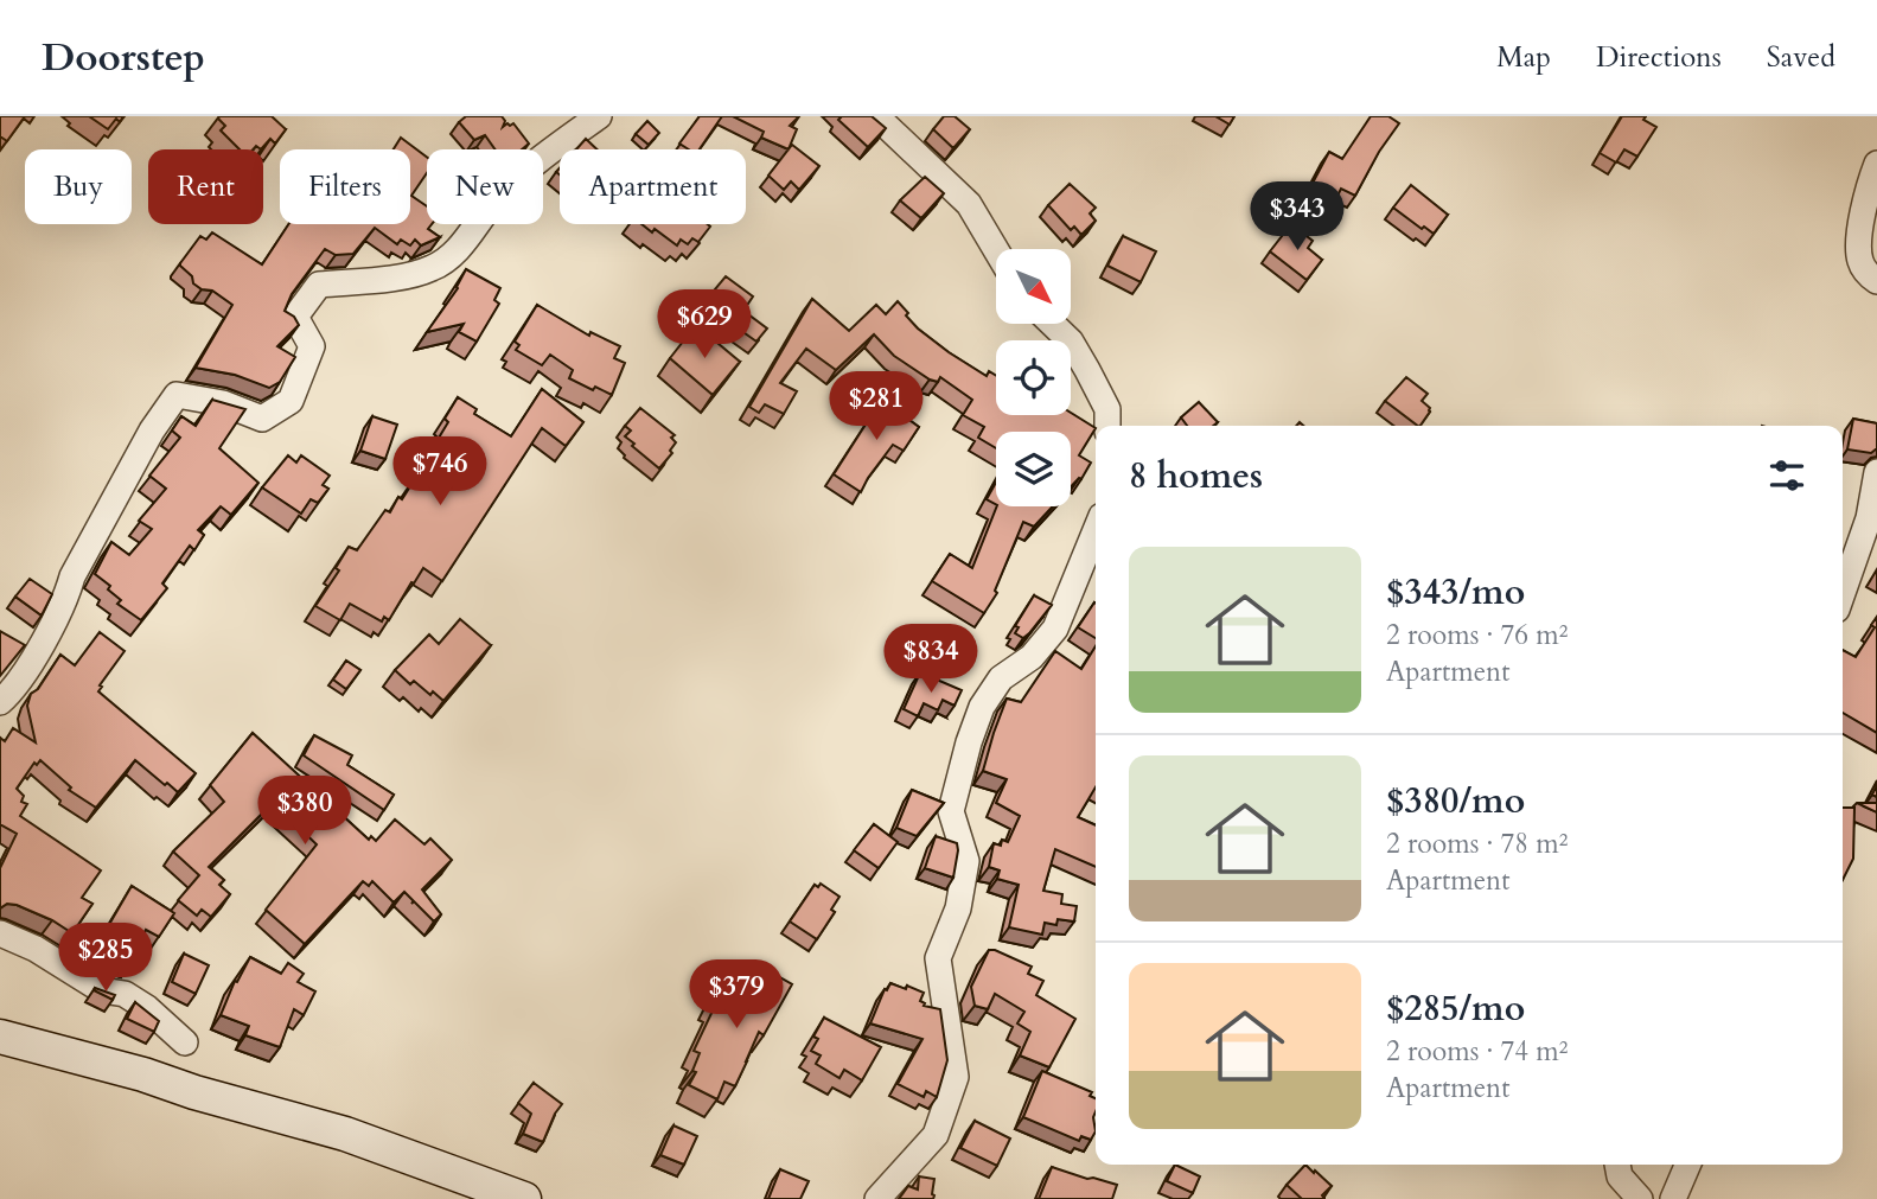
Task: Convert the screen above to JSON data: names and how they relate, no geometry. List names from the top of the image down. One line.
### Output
{"north":"bottom right","page":{"header":"Doorstep","nav":["Map","Directions","Saved"],"chip":["Buy","Rent","Filters","New","Apartment"],"price":["$343","$629","$281","$746","$834","$380","$285","$379"],"heading":"8 homes","list":[{"name":"$343/mo","note":"2 rooms · 76 m² · Apartment"},{"name":"$380/mo","note":"2 rooms · 78 m² · Apartment"},{"name":"$285/mo","note":"2 rooms · 74 m² · Apartment"}]}}
